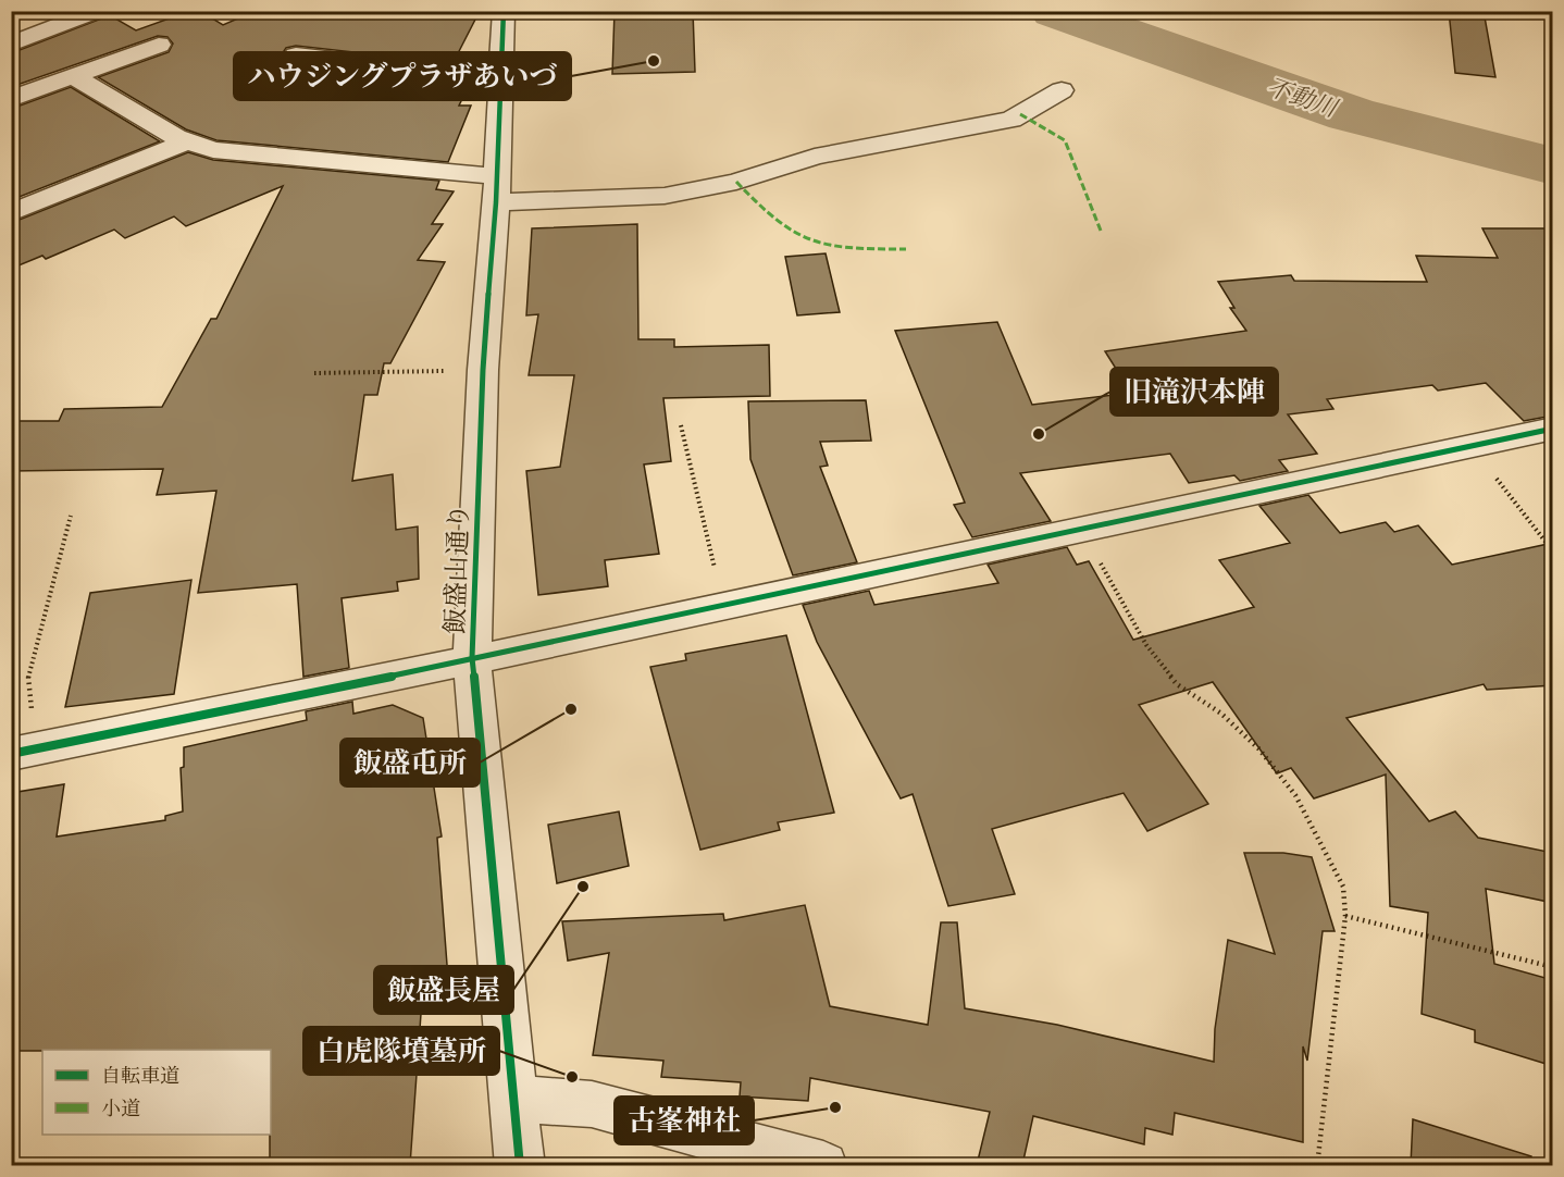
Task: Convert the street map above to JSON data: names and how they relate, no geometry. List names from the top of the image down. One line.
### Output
{"streets":{"street":["飯盛山通り"]},"water":["不動川"],"places":["ハウジングプラザあいづ","旧滝沢本陣","飯盛屯所","飯盛長屋","白虎隊墳墓所","古峯神社"],"legend":["自転車道","小道"]}
